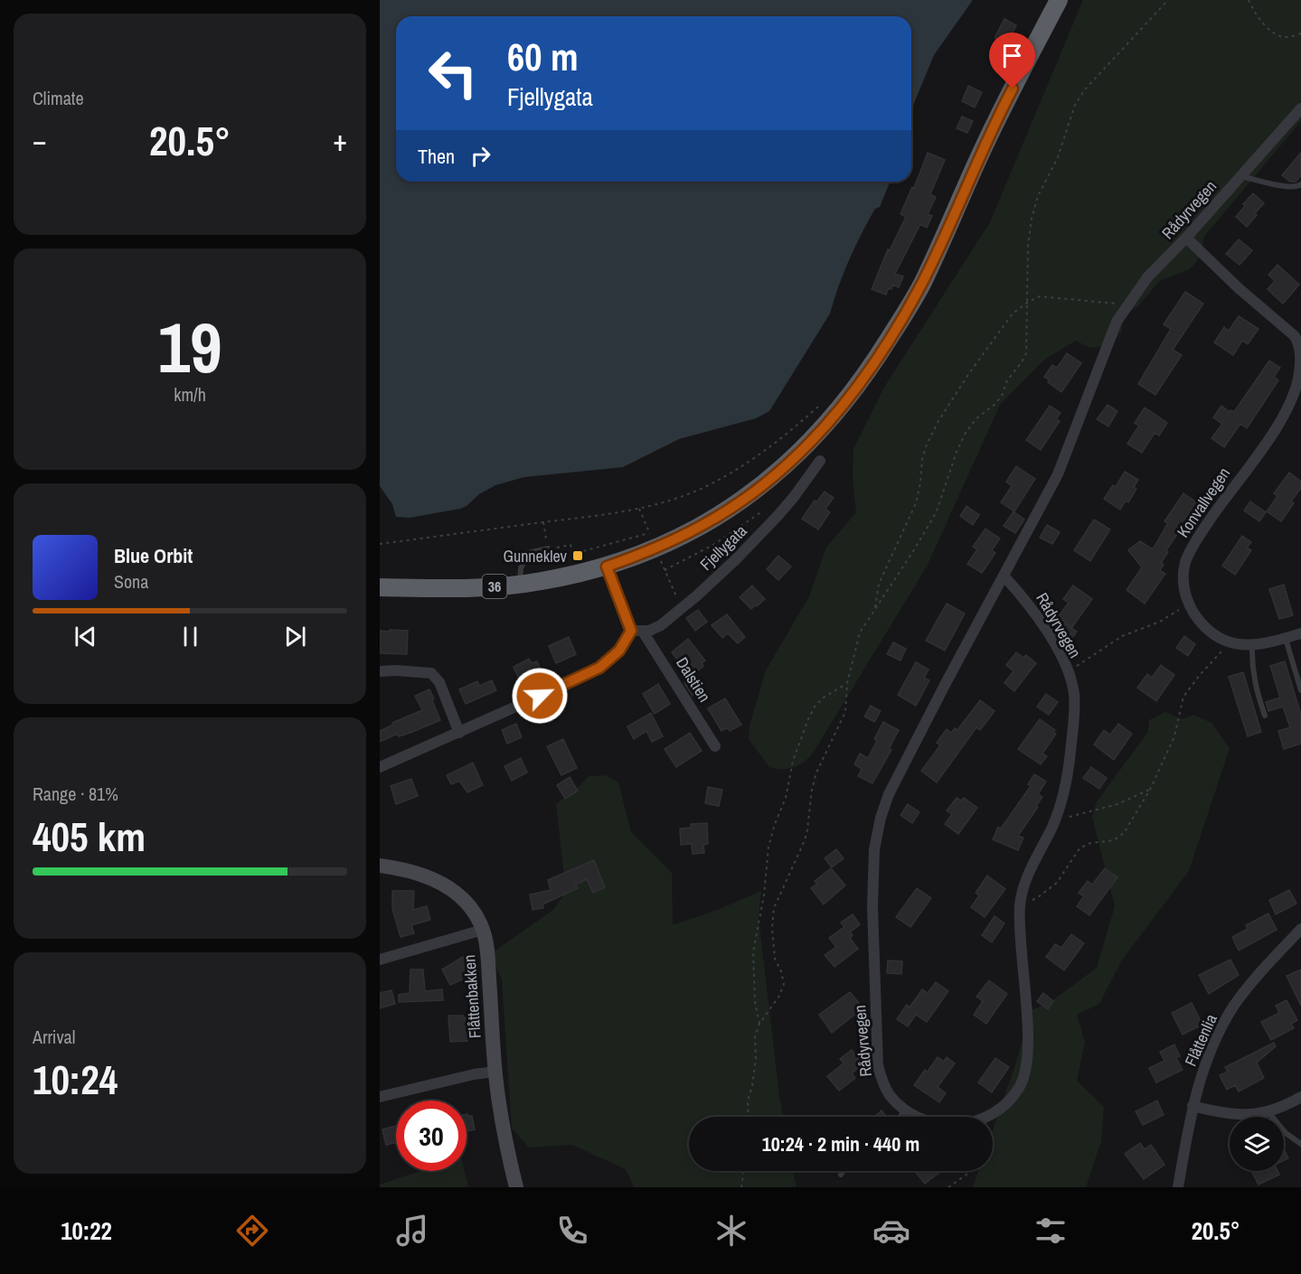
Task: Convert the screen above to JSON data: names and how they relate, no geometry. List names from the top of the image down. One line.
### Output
{"streets":{"highway":["36"],"main road":["Flåttenbakken"],"street":["Rådyrvegen","Konvallvegen","Fjellygata","Dalstien","Flåttenlia"]},"crossings":[["Rådyrvegen","Konvallvegen"],["Fjellygata","Dalstien"]],"places":{"transit":["Gunneklev"]},"page":{"tile":["Climate",["19","km/h"],["Range · 81%","405 km"],["Arrival","10:24"]],"turn":["60 m","Fjellygata"],"heat":["−","20.5°","+"],"then":"Then","song":["Blue Orbit","Sona"],"limit":"30","trip":"10:24 · 2 min · 440 m","tabs":["10:22","20.5°"]}}
